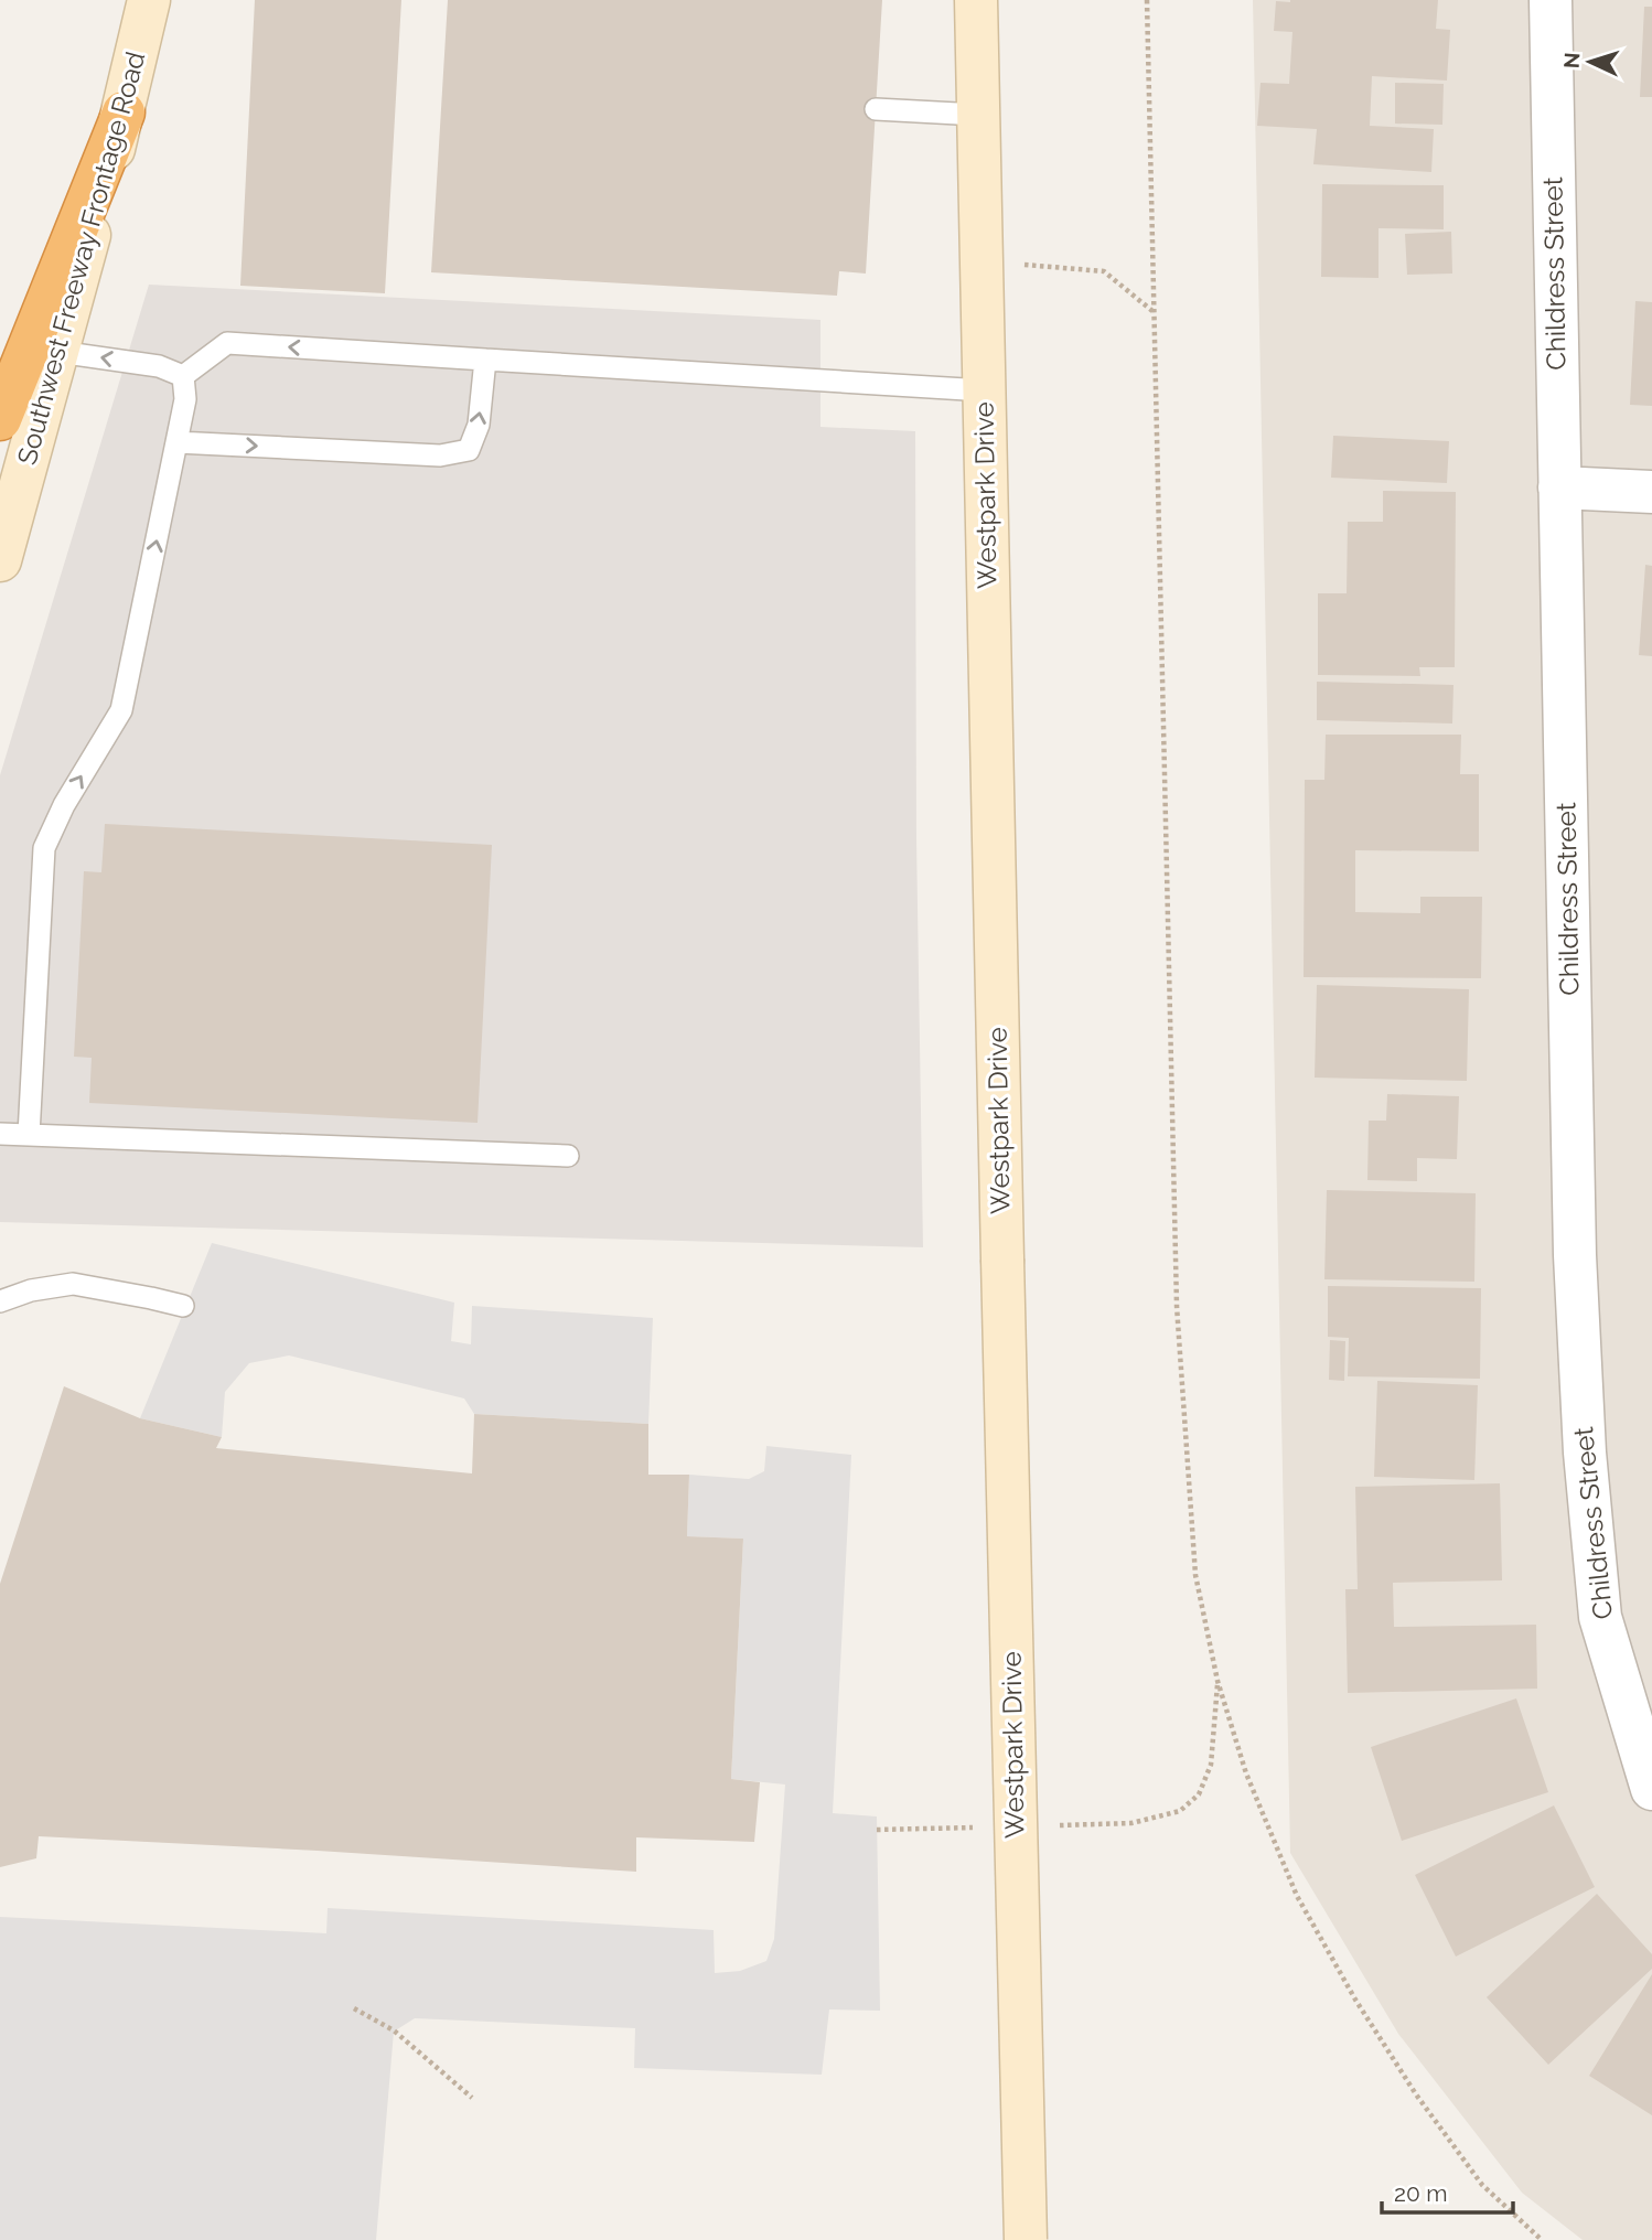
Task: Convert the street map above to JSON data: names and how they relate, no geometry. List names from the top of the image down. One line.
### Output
{"streets":{"main road":["Southwest Freeway Frontage Road","Westpark Drive"],"street":["Childress Street"]},"scale_bar":"20 m","north":"left"}
